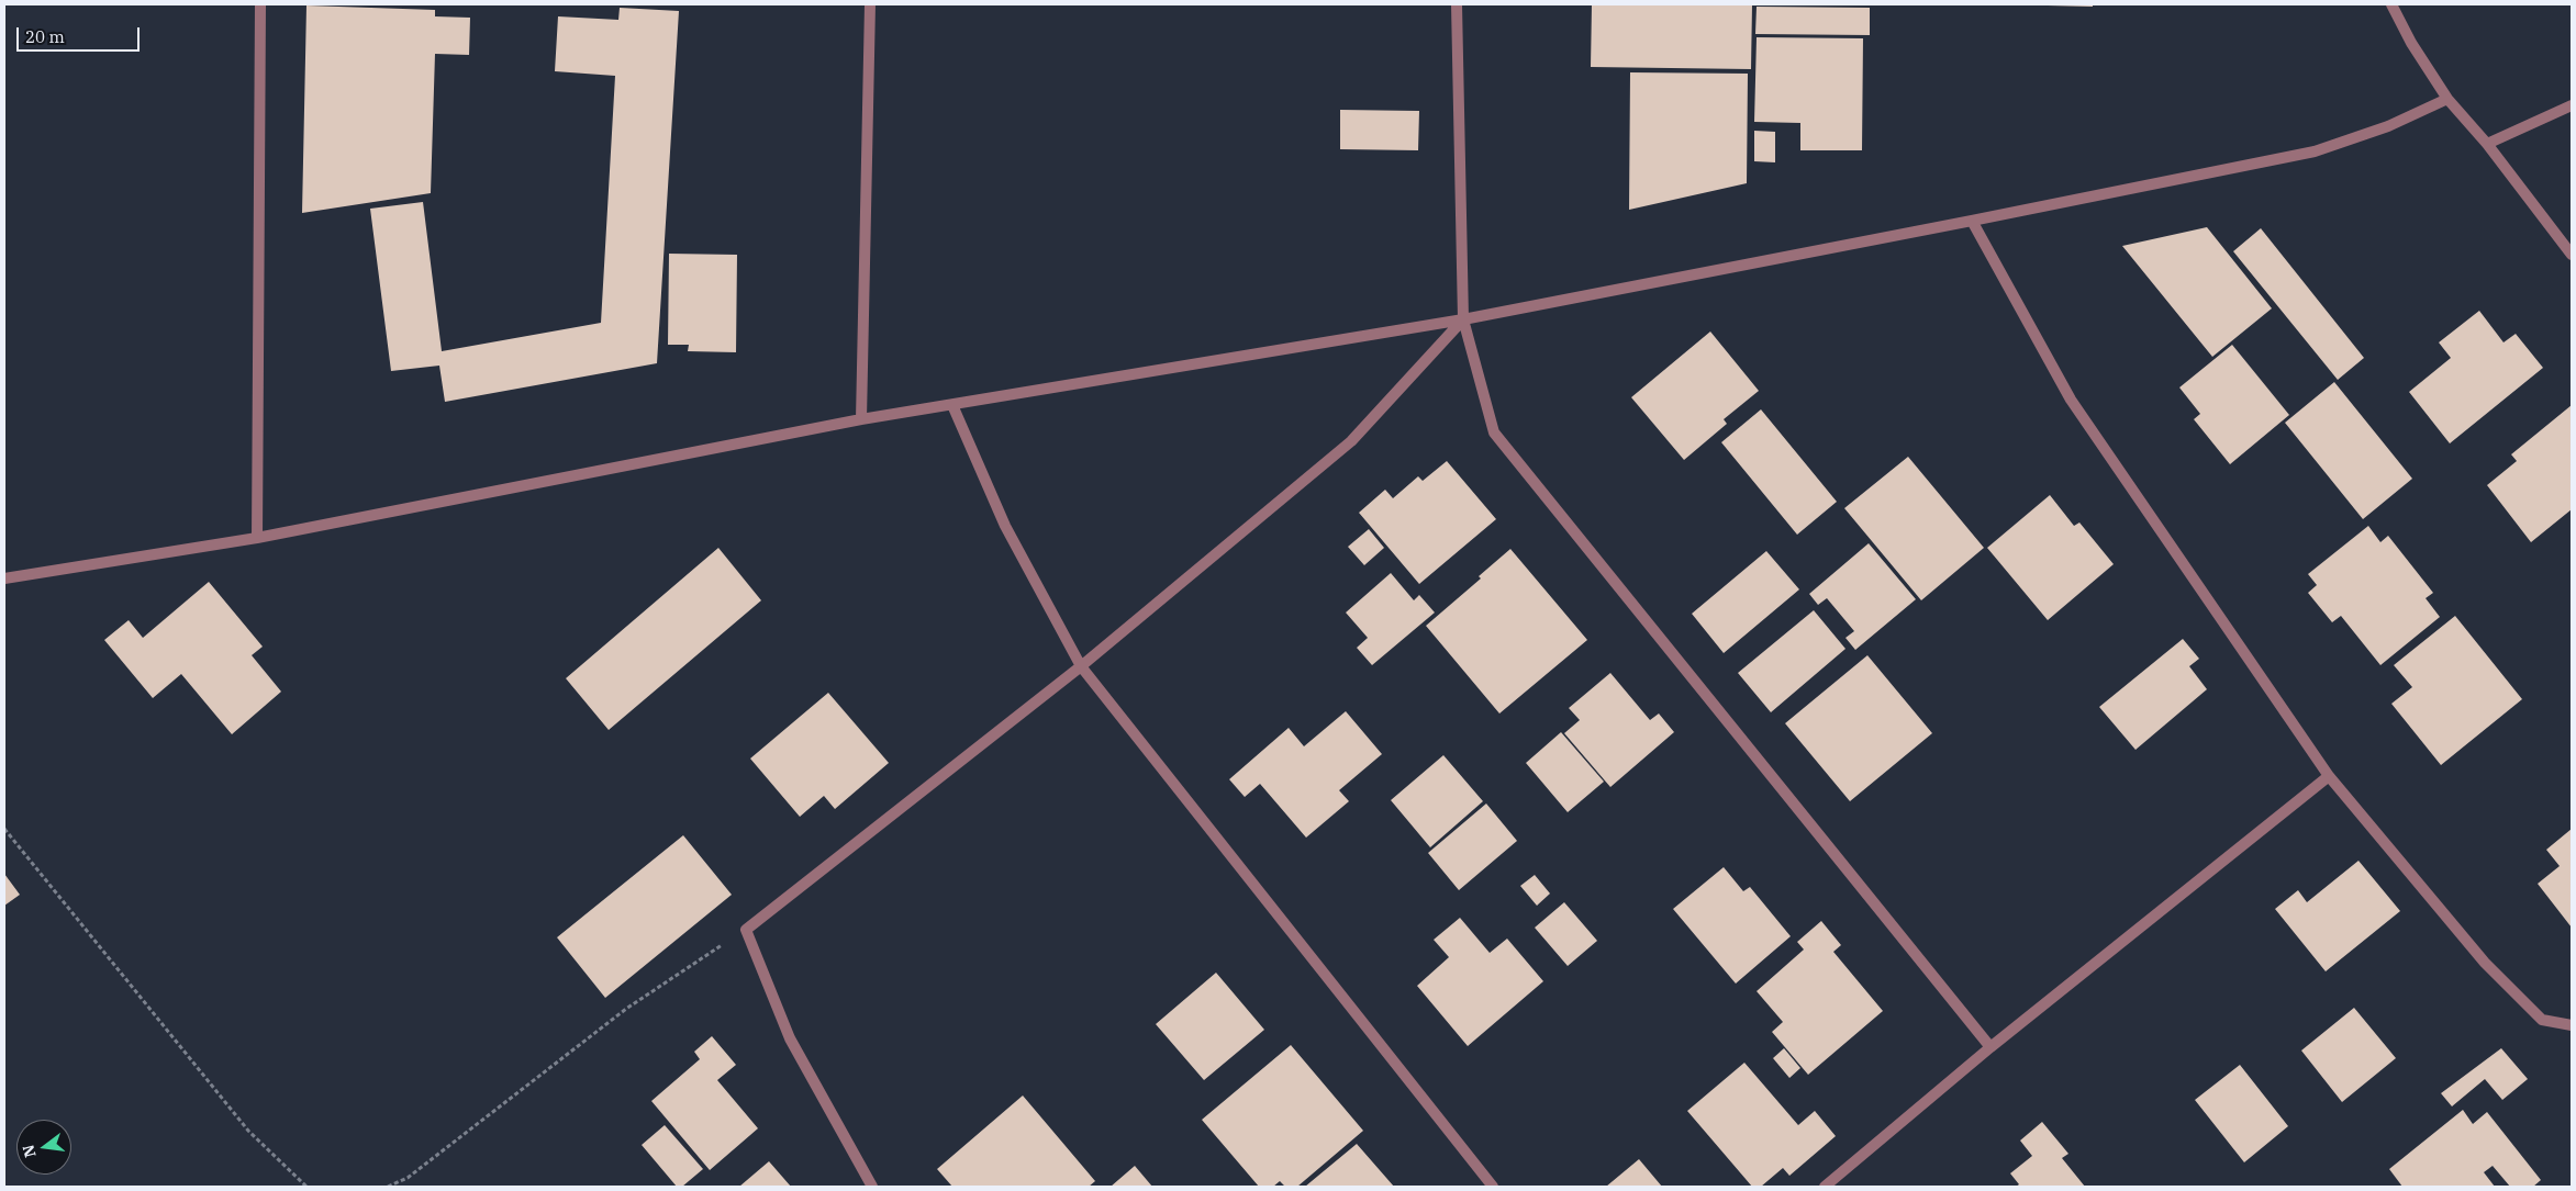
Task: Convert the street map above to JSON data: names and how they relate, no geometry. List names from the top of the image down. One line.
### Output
{"scale_bar":"20 m","north":"left"}
